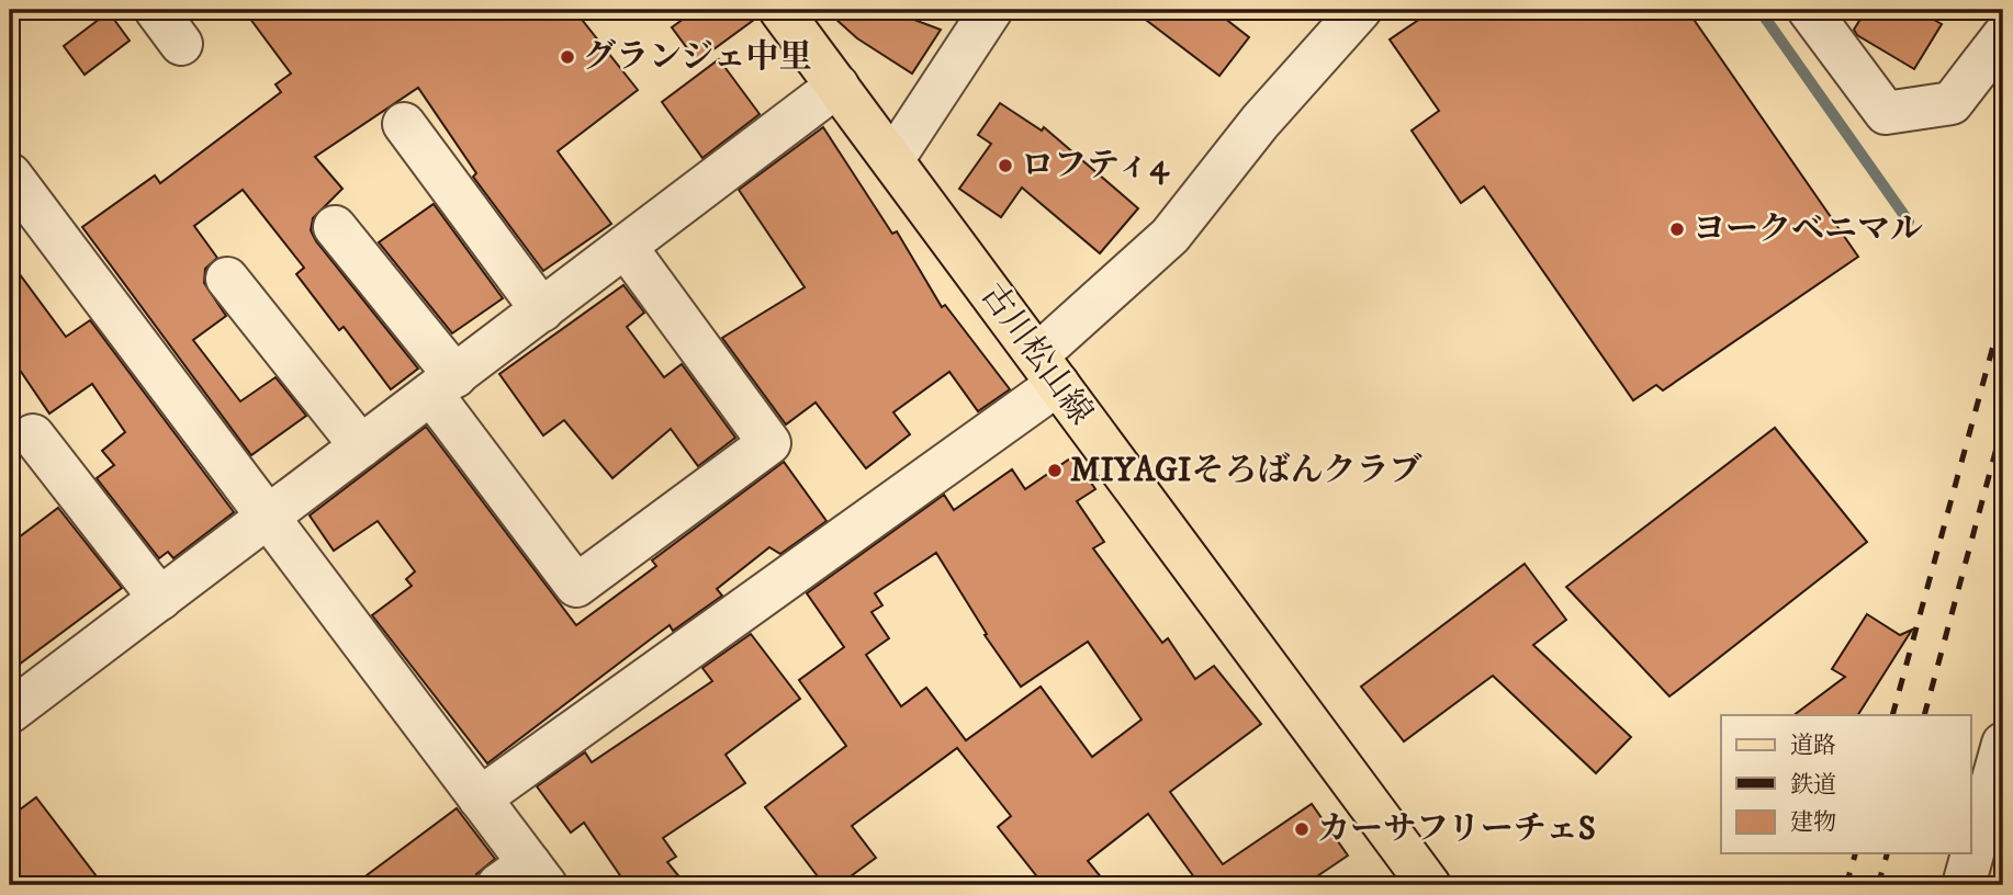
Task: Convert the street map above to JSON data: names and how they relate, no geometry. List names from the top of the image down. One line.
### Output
{"streets":{"main road":["古川松山線"]},"places":["グランジェ中里","ロフティ4","ヨークベニマル","MIYAGIそろばんクラブ","カーサフリーチェS"],"legend":["道路","鉄道","建物"]}
